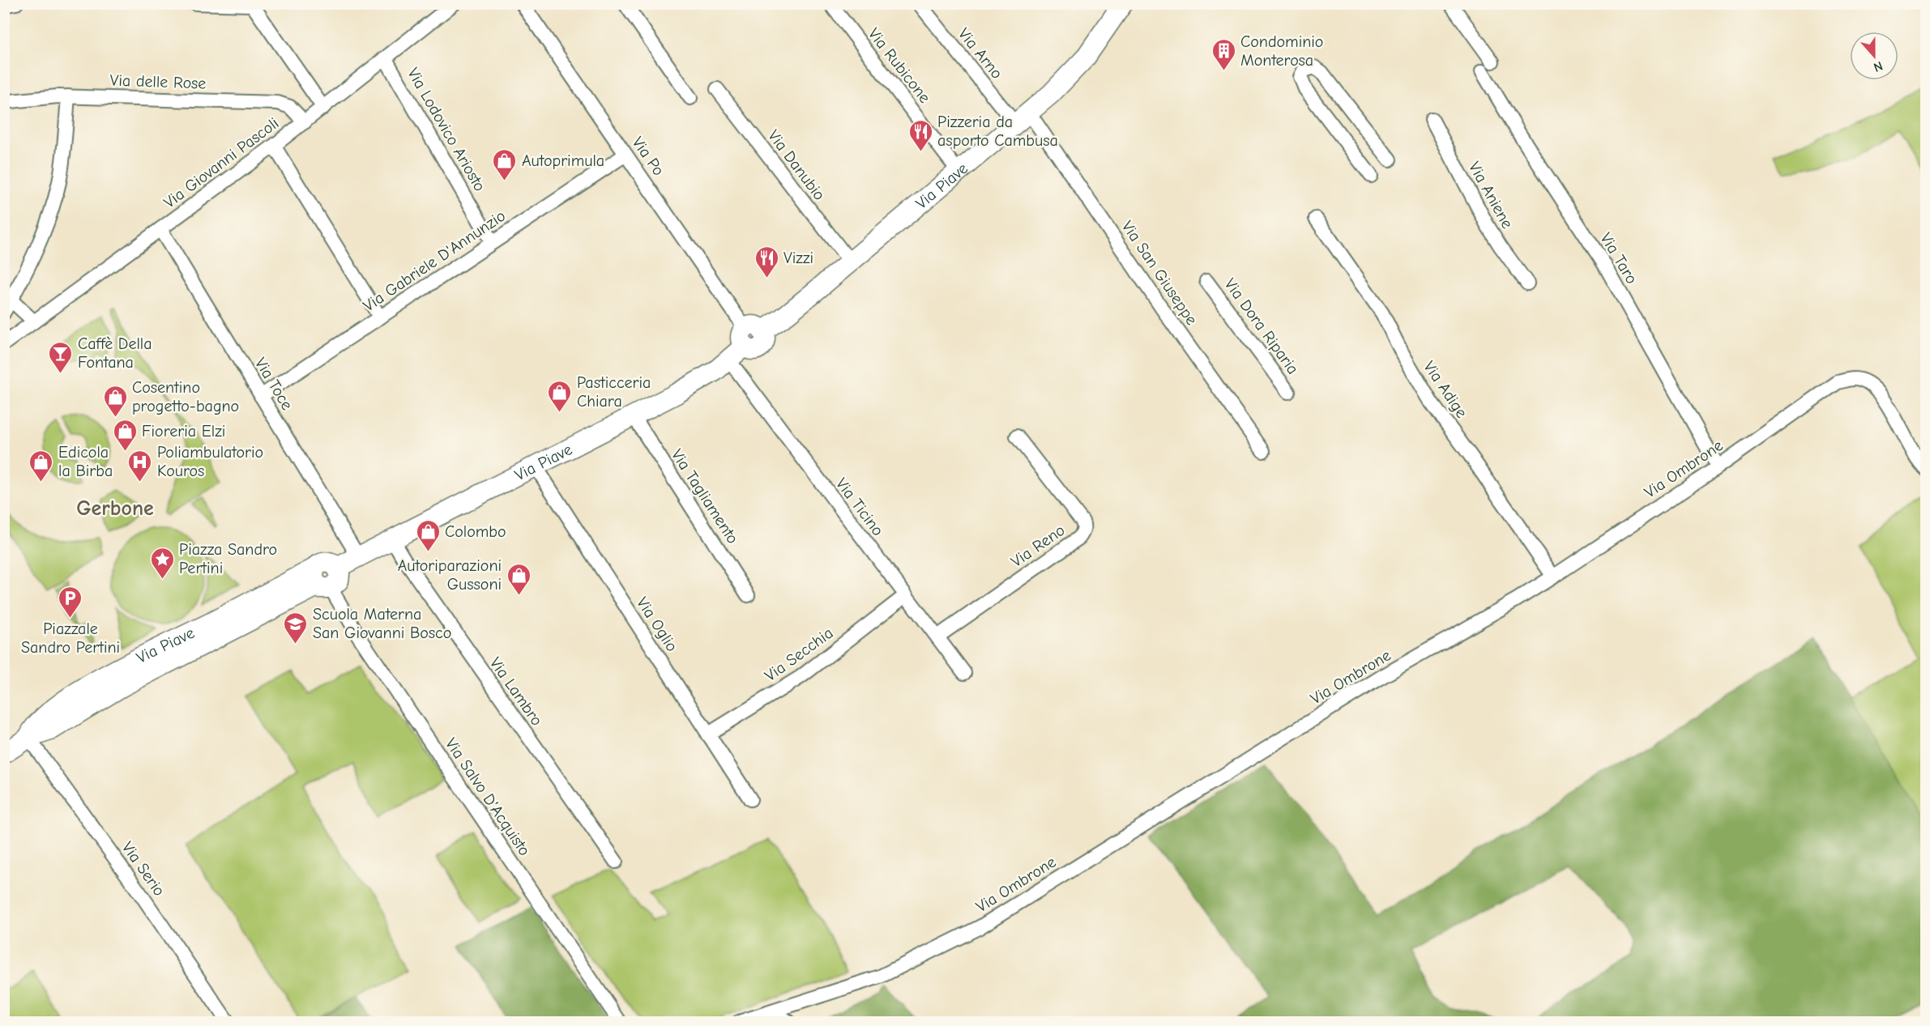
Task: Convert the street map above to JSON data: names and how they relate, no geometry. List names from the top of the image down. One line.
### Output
{"streets":{"street":["Via Arno","Via Rubicone","Via delle Rose","Via Lodovico Ariosto","Via Po","Via Giovanni Pascoli","Via Danubio","Via Piave","Via Aniene","Via Taro","Via Gabriele D'Annunzio","Via San Giuseppe","Via Dora Riparia","Via Toce","Via Adige","Via Ombrone","Via Tagliamento","Via Ticino","Via Reno","Via Oglio","Via Secchia","Via Lambro","Via Salvo D'Acquisto","Via Serio"]},"crossings":[["Via Arno","Via Piave"],["Via Arno","Via San Giuseppe"],["Via Rubicone","Via Piave"],["Via delle Rose","Via Giovanni Pascoli"],["Via Lodovico Ariosto","Via Giovanni Pascoli"],["Via Lodovico Ariosto","Via Gabriele D'Annunzio"],["Via Po","Via Piave"],["Via Po","Via Gabriele D'Annunzio"],["Via Giovanni Pascoli","Via Toce"],["Via Danubio","Via Piave"],["Via Piave","Via San Giuseppe"],["Via Piave","Via Toce"],["Via Piave","Via Tagliamento"],["Via Piave","Via Ticino"],["Via Piave","Via Oglio"],["Via Piave","Via Lambro"],["Via Piave","Via Salvo D'Acquisto"],["Via Piave","Via Serio"],["Via Taro","Via Ombrone"],["Via Gabriele D'Annunzio","Via Toce"],["Via Adige","Via Ombrone"],["Via Ticino","Via Reno"],["Via Ticino","Via Secchia"],["Via Oglio","Via Secchia"]],"districts":["Gerbone"],"places":{"building":["Condominio Monterosa"],"restaurant":["Pizzeria da asporto Cambusa","Vizzi"],"shop":["Autoprimula","Pasticceria Chiara","Cosentino progetto-bagno","Fioreria Elzi","Edicola la Birba","Colombo","Autoriparazioni Gussoni"],"bar":["Caffè Della Fontana"],"hospital":["Poliambulatorio Kouros"],"place":["Piazza Sandro Pertini"],"parking":["Piazzale Sandro Pertini"],"school or university":["Scuola Materna San Giovanni Bosco"]},"north":"bottom"}
